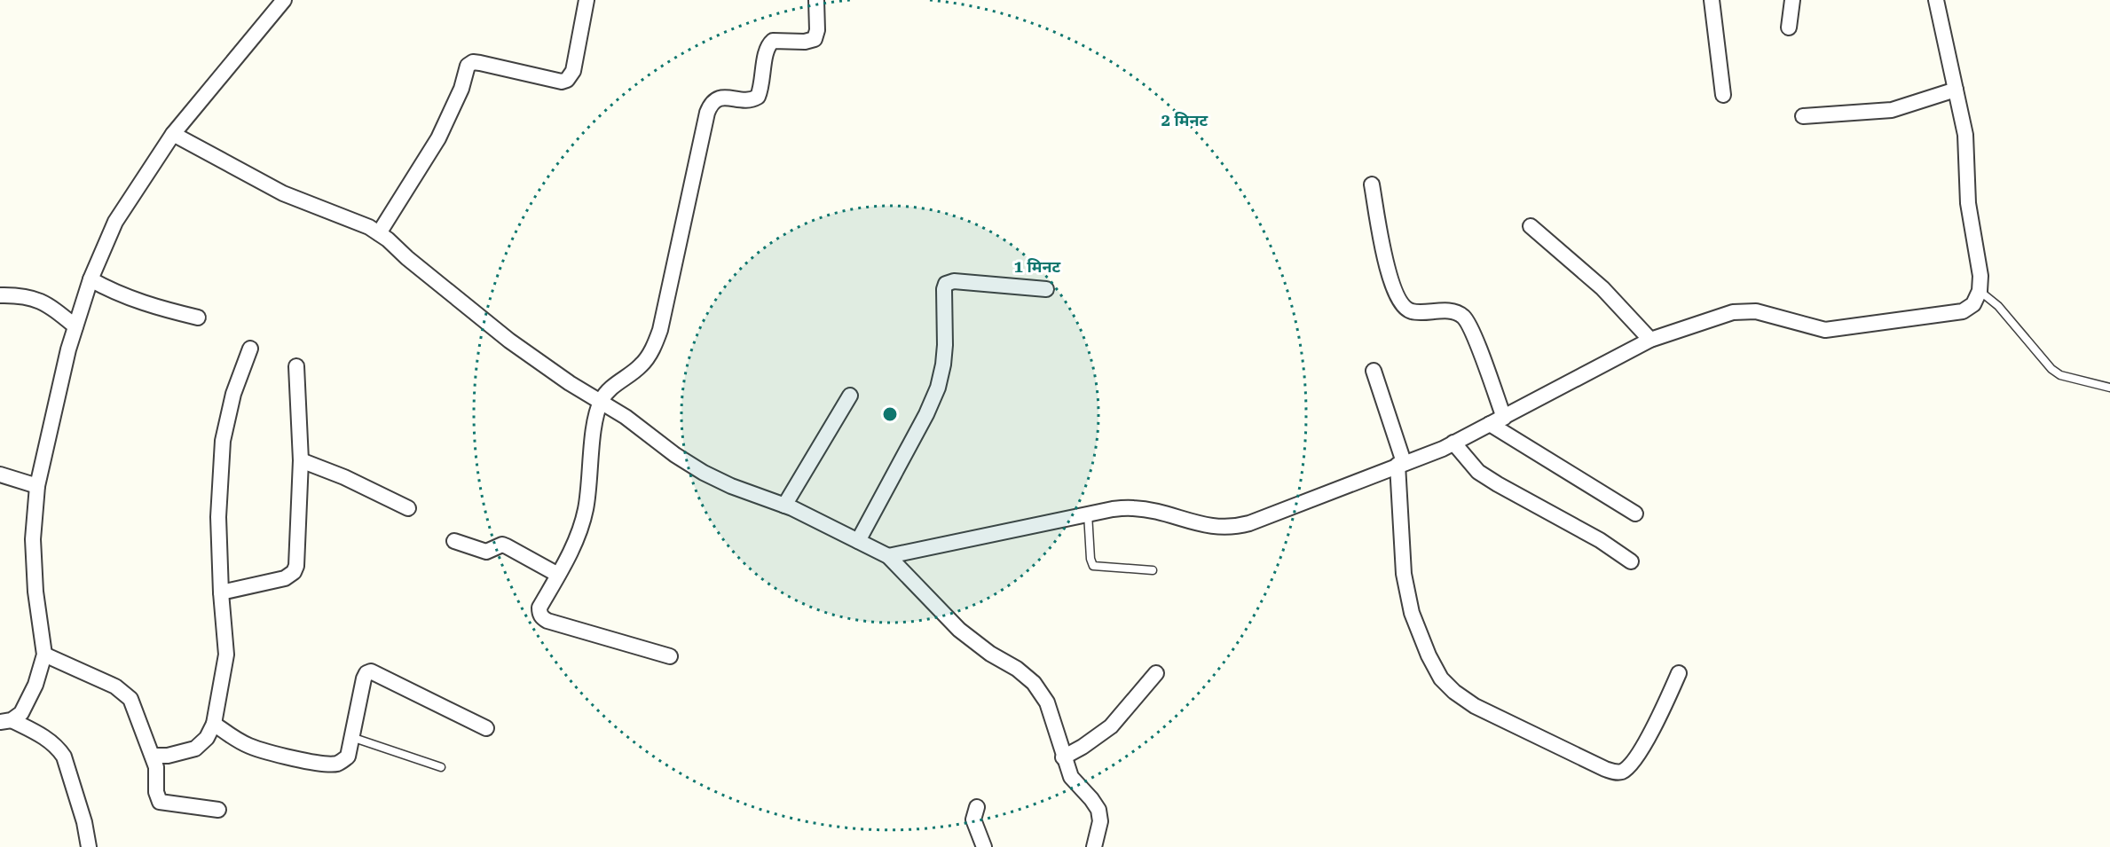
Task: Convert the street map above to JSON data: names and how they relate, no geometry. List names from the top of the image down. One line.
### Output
{"rings":["2 मिनट","1 मिनट"]}
